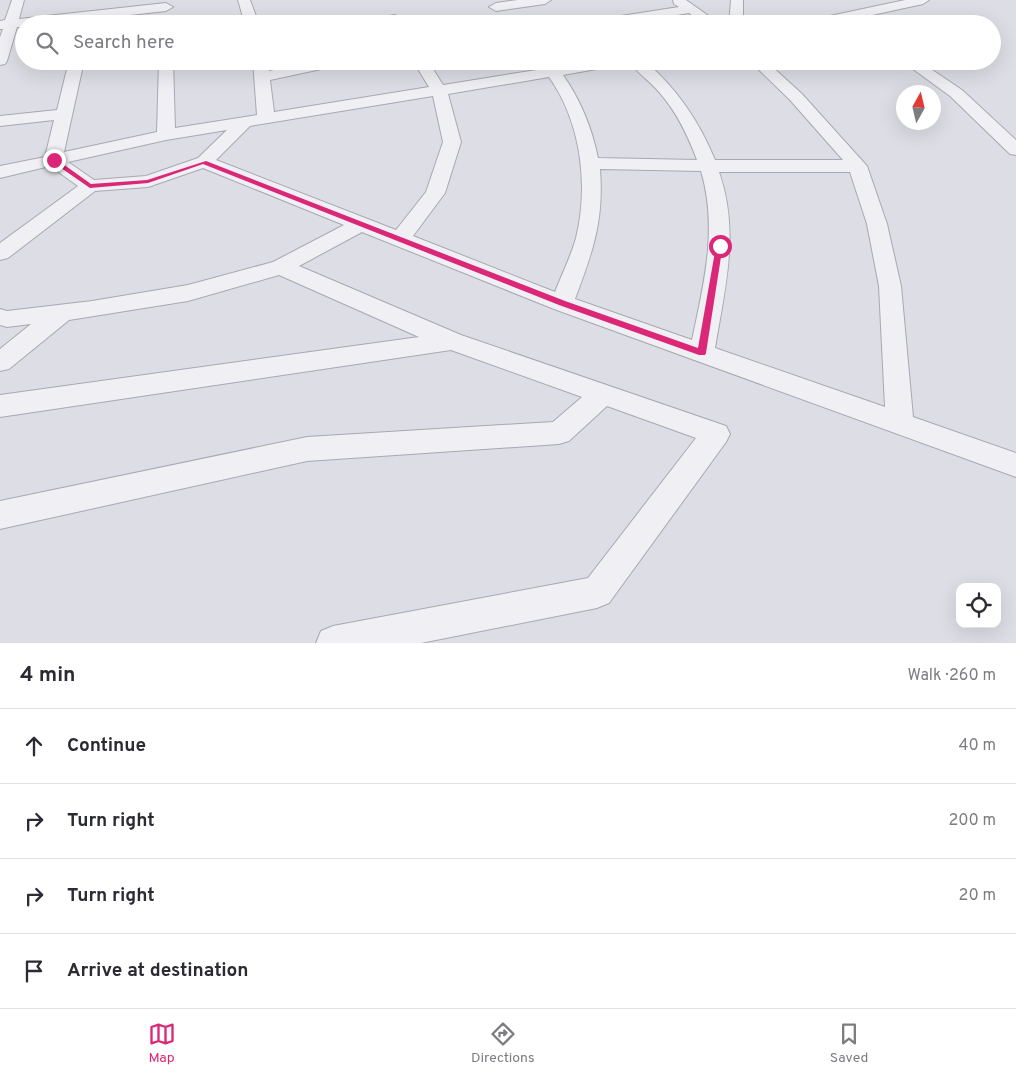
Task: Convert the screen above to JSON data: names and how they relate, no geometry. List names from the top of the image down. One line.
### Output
{"north":"top","page":{"search":"Search here","heading":["4 min","Walk · 260 m"],"list":[["Continue","40 m"],["Turn right","200 m"],["Turn right","20 m"],"Arrive at destination"],"nav":["Map","Directions","Saved"]}}
